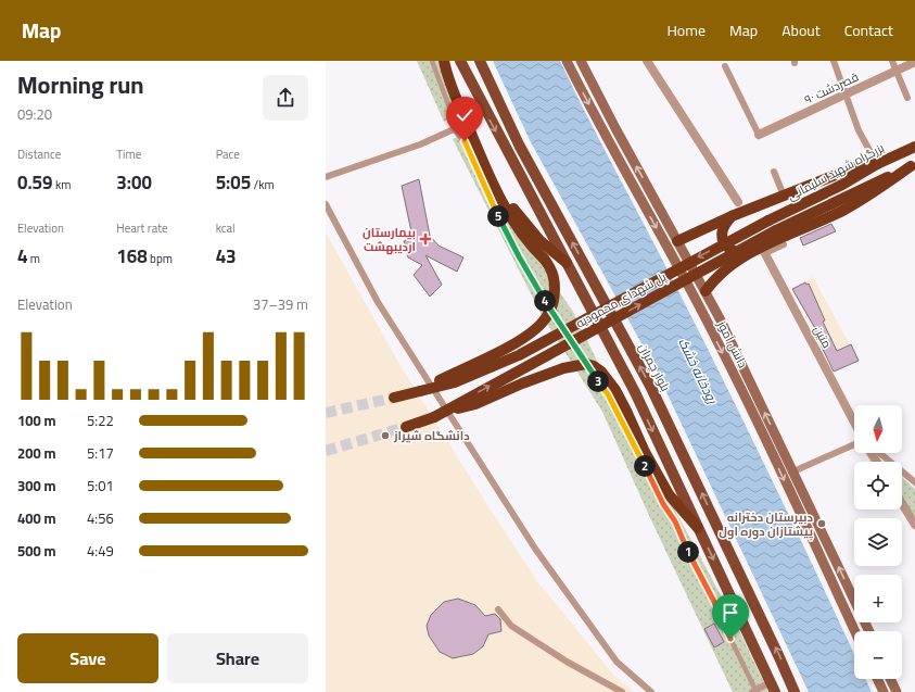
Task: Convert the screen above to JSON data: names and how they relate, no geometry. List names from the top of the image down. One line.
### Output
{"streets":{"highway":["بزرگراه شهید سلیمانی","پل شهدای محمودیه"],"main road":["دانش آموز","بلوار چمران"],"street":["۹۰ قصردشت","متین"]},"crossings":[["بزرگراه شهید سلیمانی","پل شهدای محمودیه"]],"water":["رودخانه خشک"],"places":{"health":["بیمارستان اردیبهشت"],"other":["دانشگاه شیراز","دبیرستان دخترانه پیشتازان دوره اول"]},"north":"bottom","page":{"header":"Map","nav":["Home","Map","About","Contact"],"heading":["Morning run","09:20"],"stats":[["Distance","0.59 km"],["Time","3:00"],["Pace","5:05 /km"],["Elevation","4 m"],["Heart rate","168 bpm"],["kcal","43"]],"pins":["5","4","3","2","1"],"chart":["Elevation","37–39 m"],"list":[{"name":"100 m","note":"5:22"},{"name":"200 m","note":"5:17"},{"name":"300 m","note":"5:01"},{"name":"400 m","note":"4:56"},{"name":"500 m","note":"4:49"}],"map_buttons":["+","−"],"buttons":["Save","Share"]}}
